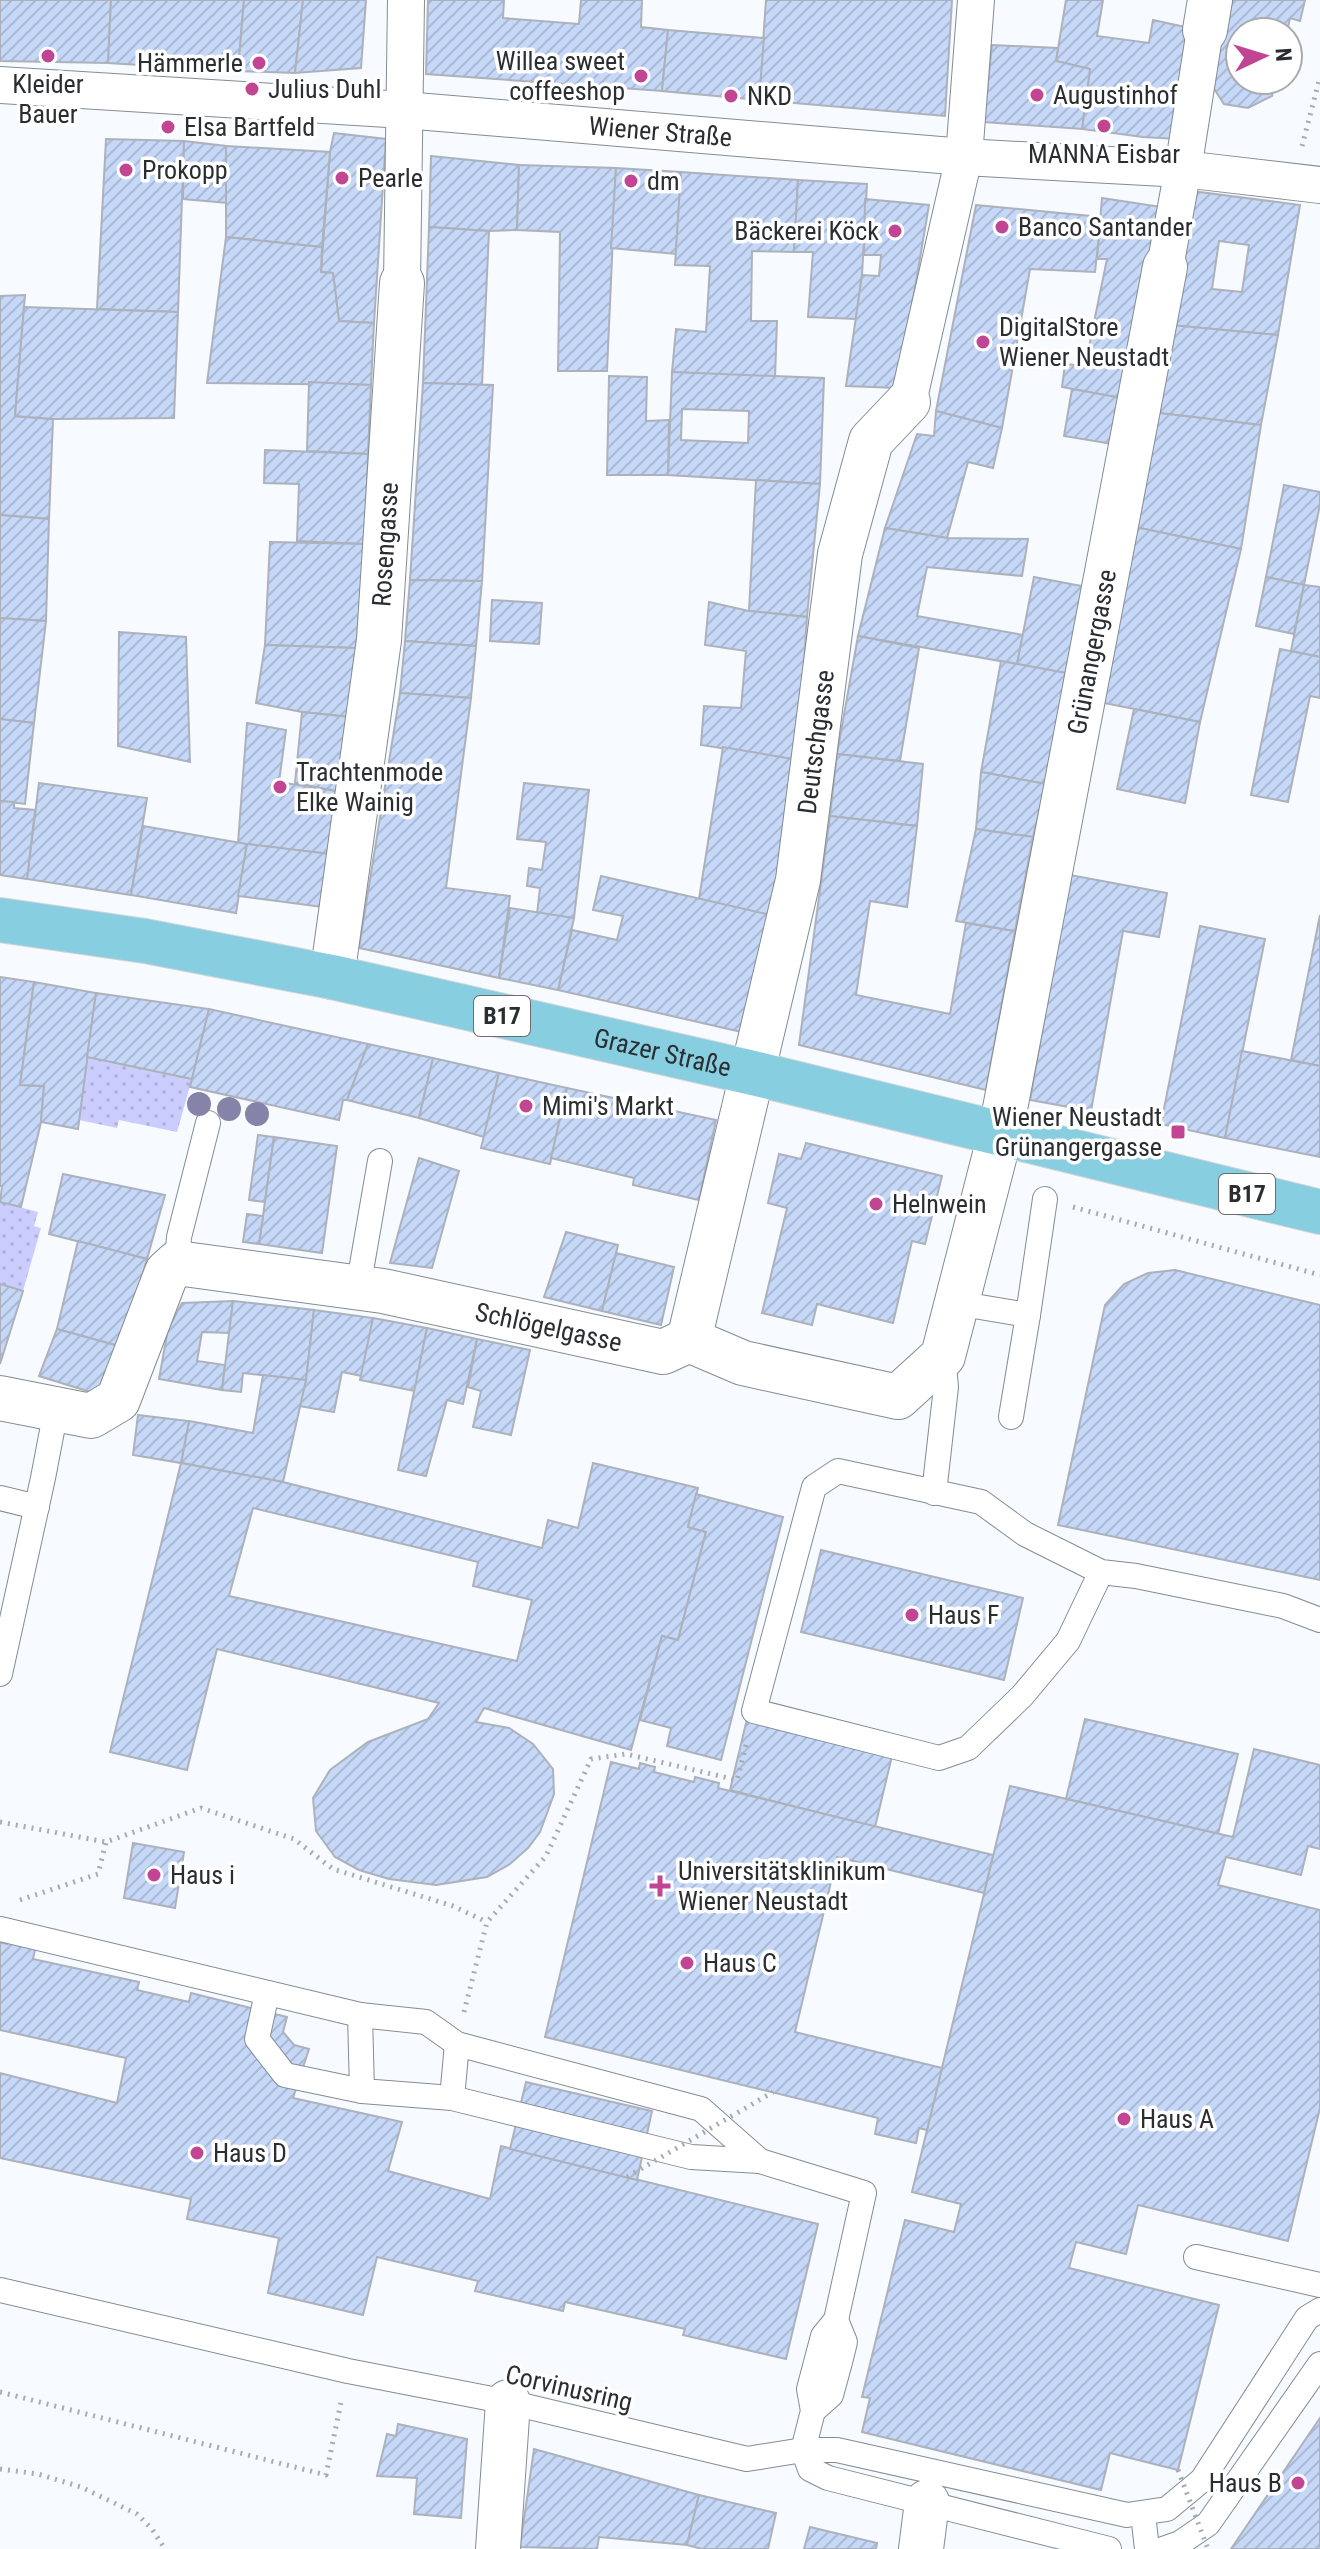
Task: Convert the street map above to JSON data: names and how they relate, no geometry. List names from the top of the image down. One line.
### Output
{"streets":{"main road":["B17","Grazer Straße"],"street":["Wiener Straße","Rosengasse","Grünangergasse","Deutschgasse","Schlögelgasse"],"lane":["Corvinusring"]},"crossings":[["Wiener Straße","Rosengasse"],["Wiener Straße","Grünangergasse"],["Wiener Straße","Deutschgasse"],["Rosengasse","Grazer Straße"],["Grünangergasse","Grazer Straße"],["Deutschgasse","Grazer Straße"],["Deutschgasse","Schlögelgasse"]],"places":{"other":["Kleider Bauer","Hämmerle","Willea sweet coffeeshop","Julius Duhl","Augustinhof","NKD","MANNA Eisbar","Elsa Bartfeld","Prokopp","Pearle","dm","Banco Santander","Bäckerei Köck","DigitalStore Wiener Neustadt","Trachtenmode Elke Wainig","Mimi's Markt","Helnwein","Haus F","Haus i","Haus C","Haus A","Haus D","Haus B"],"transit":["Wiener Neustadt Grünangergasse"],"health":["Universitätsklinikum Wiener Neustadt"]},"north":"right"}
